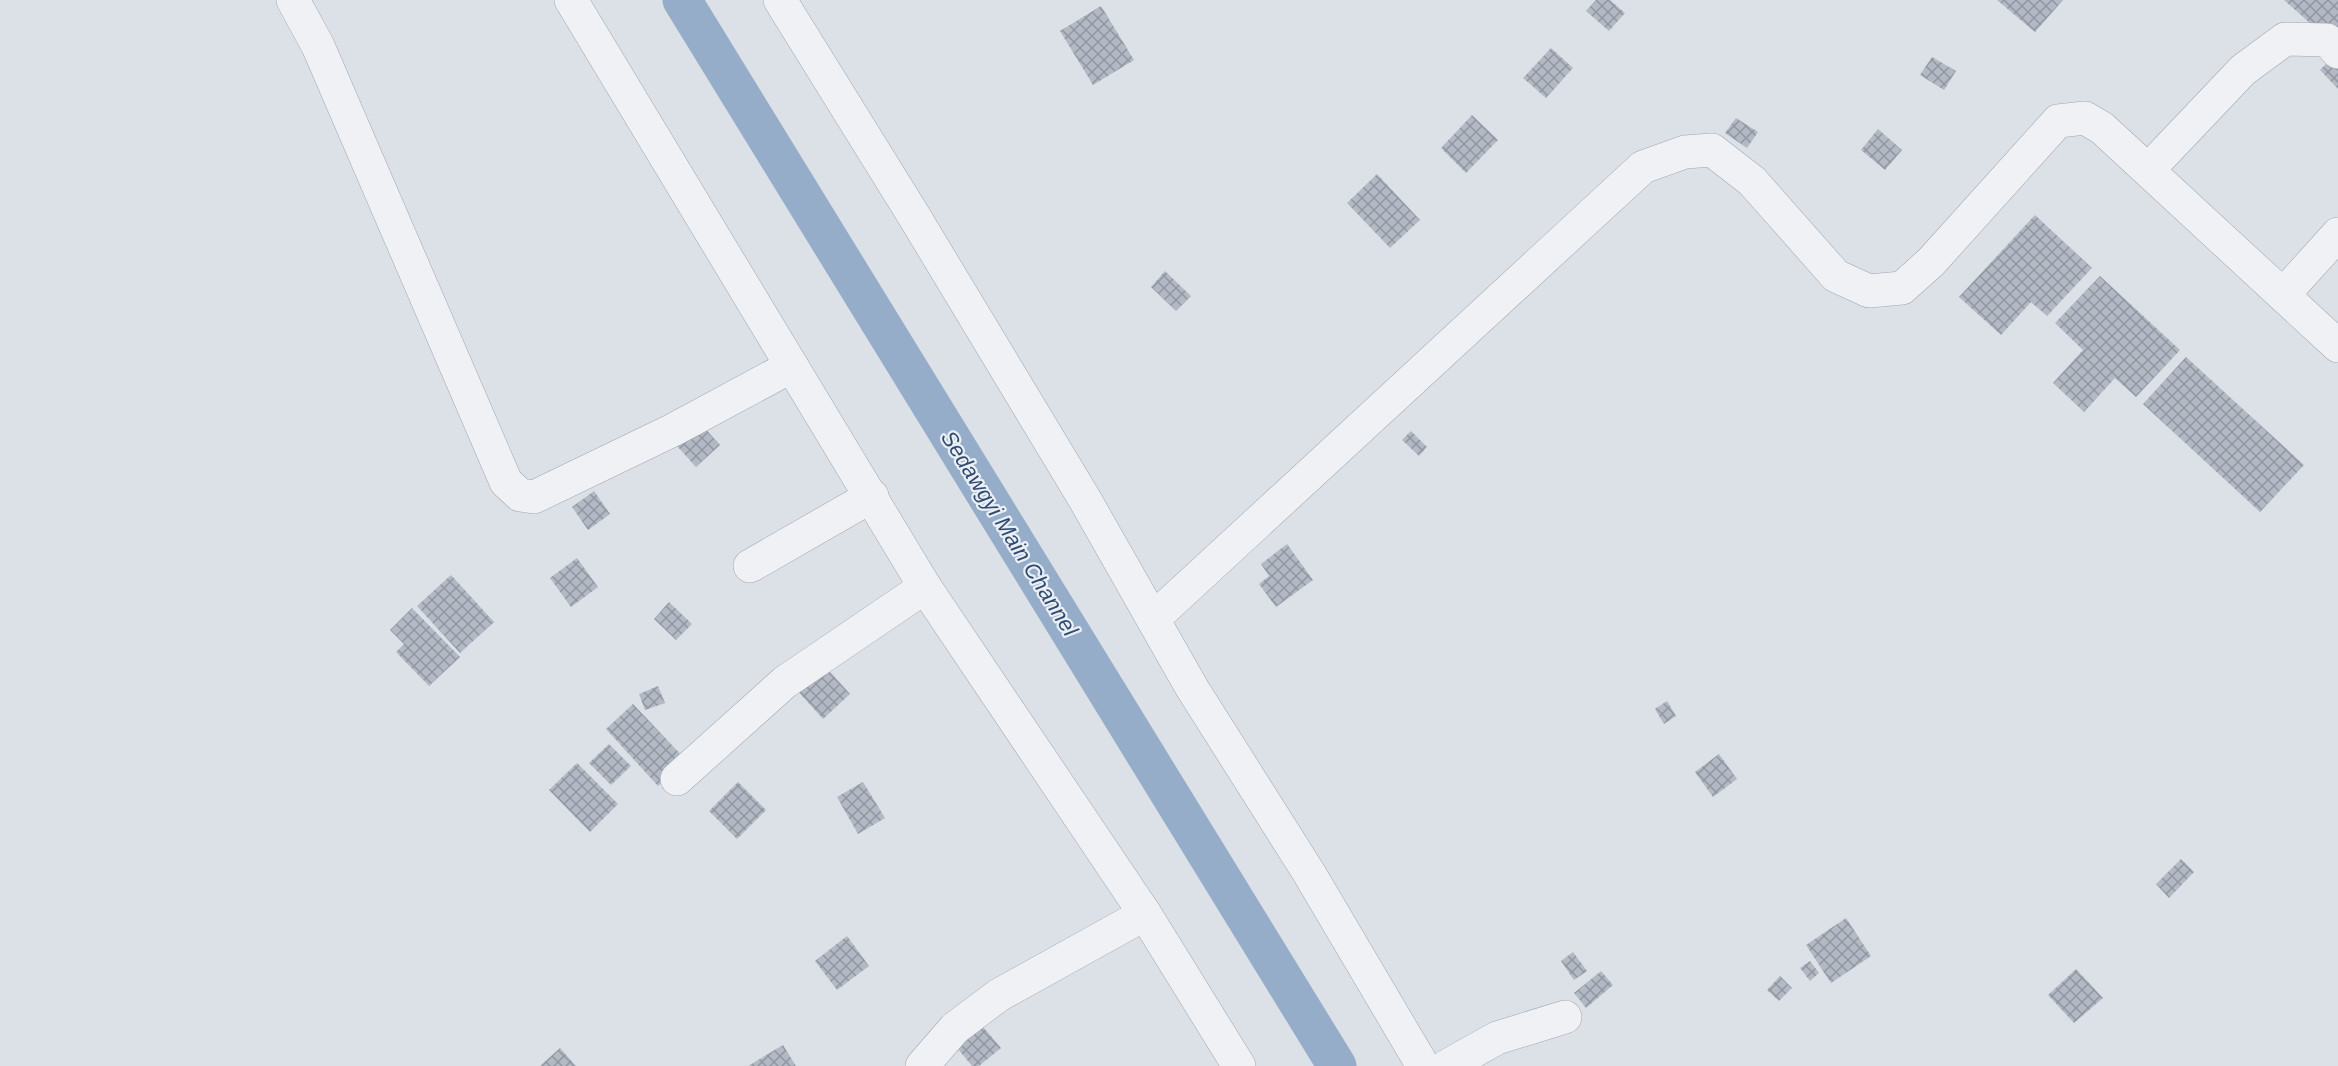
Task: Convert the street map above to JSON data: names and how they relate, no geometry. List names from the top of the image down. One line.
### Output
{"water":["Sedawgyi Main Channel"]}
